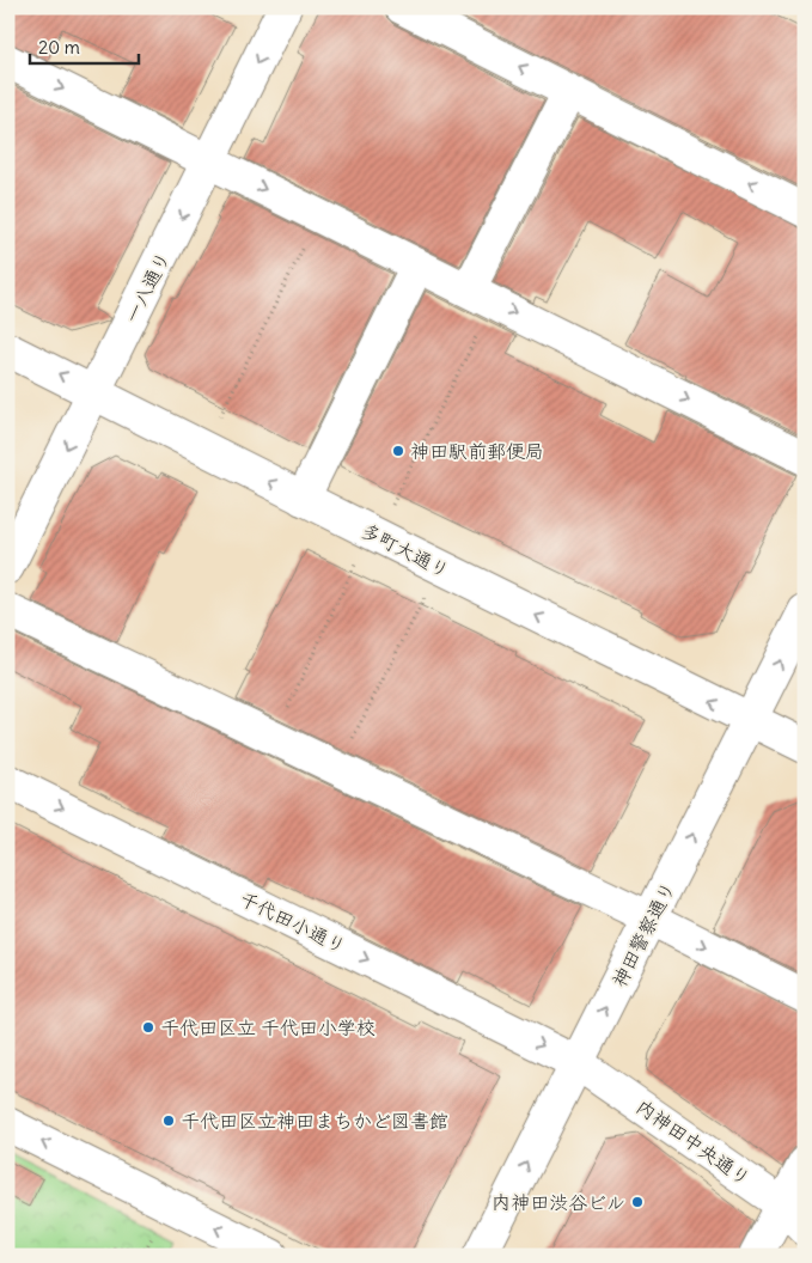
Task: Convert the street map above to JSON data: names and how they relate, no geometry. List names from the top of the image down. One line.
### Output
{"streets":{"street":["一八通り","多町大通り","千代田小通り","神田警察通り","内神田中央通り"]},"crossings":[["一八通り","多町大通り"],["多町大通り","神田警察通り"],["千代田小通り","神田警察通り"],["千代田小通り","内神田中央通り"],["神田警察通り","内神田中央通り"]],"one_way":["神田警察通り"],"places":["神田駅前郵便局","千代田区立 千代田小学校","千代田区立神田まちかど図書館","内神田渋谷ビル"],"scale_bar":"20 m"}
